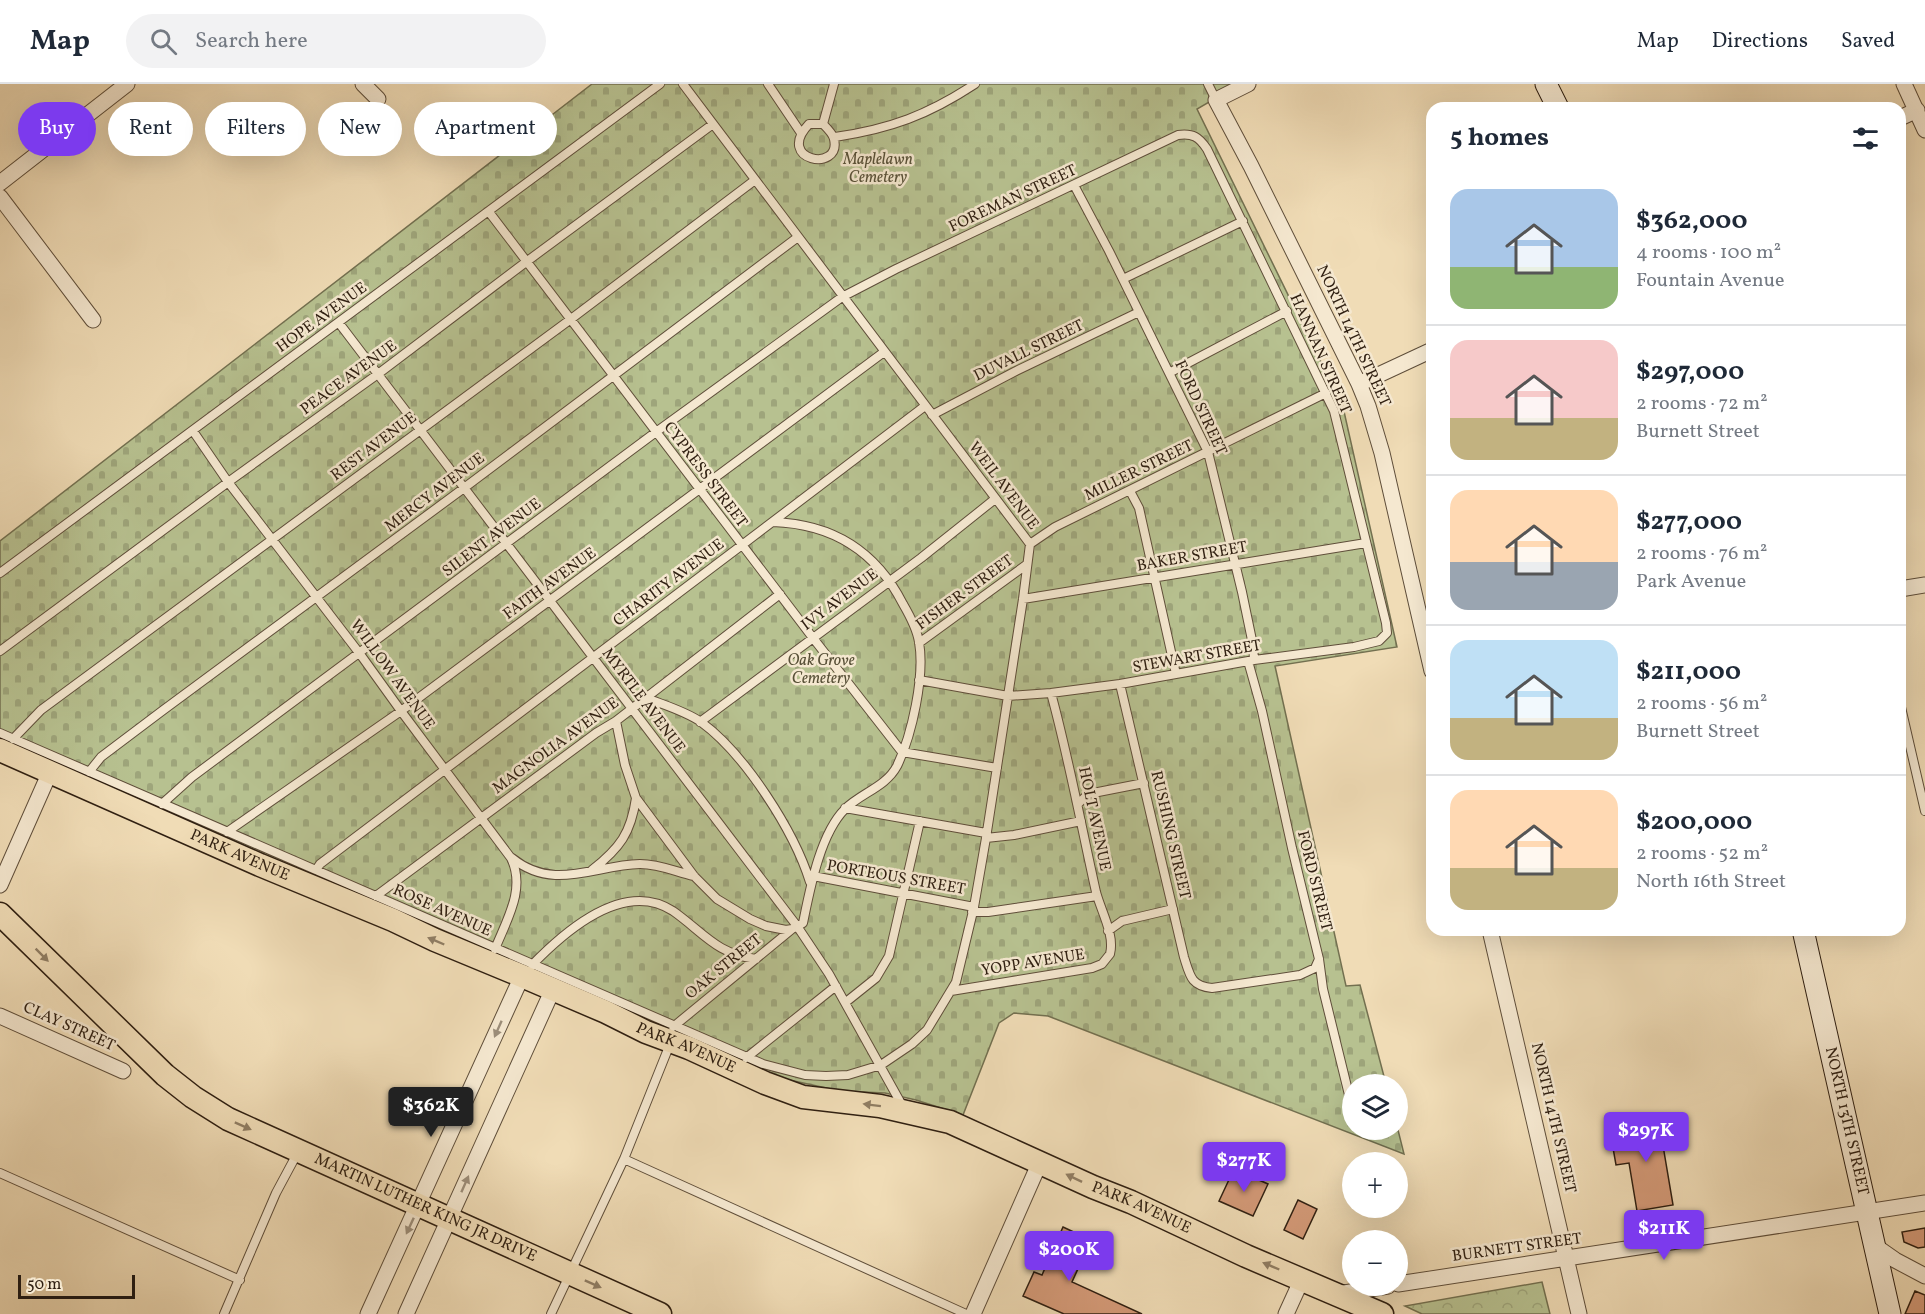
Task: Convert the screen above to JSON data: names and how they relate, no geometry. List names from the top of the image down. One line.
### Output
{"streets":{"main road":["PARK AVENUE","NORTH 13TH STREET","MARTIN LUTHER KING JR DRIVE"],"street":["NORTH 14TH STREET","CLAY STREET","BURNETT STREET"],"lane":["FOREMAN STREET","HOPE AVENUE","DUVALL STREET","HANNAN STREET","PEACE AVENUE","FORD STREET","REST AVENUE","MILLER STREET","CYPRESS STREET","WEIL AVENUE","MERCY AVENUE","SILENT AVENUE","BAKER STREET","CHARITY AVENUE","FAITH AVENUE","FISHER STREET","IVY AVENUE","STEWART STREET","WILLOW AVENUE","MYRTLE AVENUE","MAGNOLIA AVENUE","HOLT AVENUE","RUSHING STREET","PORTEOUS STREET","ROSE AVENUE","YOPP AVENUE","OAK STREET"]},"crossings":[["FOREMAN STREET","HANNAN STREET"],["FOREMAN STREET","FORD STREET"],["FOREMAN STREET","WEIL AVENUE"],["FOREMAN STREET","SILENT AVENUE"],["HOPE AVENUE","CYPRESS STREET"],["HOPE AVENUE","WILLOW AVENUE"],["HOPE AVENUE","MYRTLE AVENUE"],["NORTH 14TH STREET","BURNETT STREET"],["DUVALL STREET","FORD STREET"],["DUVALL STREET","WEIL AVENUE"],["HANNAN STREET","MILLER STREET"],["HANNAN STREET","BAKER STREET"],["HANNAN STREET","STEWART STREET"],["PEACE AVENUE","CYPRESS STREET"],["PEACE AVENUE","WEIL AVENUE"],["PEACE AVENUE","WILLOW AVENUE"],["PEACE AVENUE","MYRTLE AVENUE"],["FORD STREET","MILLER STREET"],["FORD STREET","BAKER STREET"],["FORD STREET","STEWART STREET"],["FORD STREET","RUSHING STREET"],["REST AVENUE","CYPRESS STREET"],["REST AVENUE","WEIL AVENUE"],["REST AVENUE","WILLOW AVENUE"],["REST AVENUE","MYRTLE AVENUE"],["REST AVENUE","PARK AVENUE"],["REST AVENUE","ROSE AVENUE"],["MILLER STREET","WEIL AVENUE"],["CYPRESS STREET","MERCY AVENUE"],["CYPRESS STREET","SILENT AVENUE"],["CYPRESS STREET","CHARITY AVENUE"],["CYPRESS STREET","FAITH AVENUE"],["CYPRESS STREET","IVY AVENUE"],["CYPRESS STREET","MAGNOLIA AVENUE"],["CYPRESS STREET","OAK STREET"],["WEIL AVENUE","MERCY AVENUE"],["WEIL AVENUE","SILENT AVENUE"],["WEIL AVENUE","BAKER STREET"],["WEIL AVENUE","CHARITY AVENUE"],["WEIL AVENUE","FAITH AVENUE"],["WEIL AVENUE","FISHER STREET"],["WEIL AVENUE","IVY AVENUE"],["WEIL AVENUE","STEWART STREET"],["WEIL AVENUE","MYRTLE AVENUE"],["WEIL AVENUE","PORTEOUS STREET"],["WEIL AVENUE","ROSE AVENUE"],["WEIL AVENUE","YOPP AVENUE"],["MERCY AVENUE","WILLOW AVENUE"],["MERCY AVENUE","MYRTLE AVENUE"],["MERCY AVENUE","ROSE AVENUE"],["SILENT AVENUE","WILLOW AVENUE"],["SILENT AVENUE","MYRTLE AVENUE"],["SILENT AVENUE","ROSE AVENUE"],["CHARITY AVENUE","WILLOW AVENUE"],["CHARITY AVENUE","MYRTLE AVENUE"],["CHARITY AVENUE","ROSE AVENUE"],["CHARITY AVENUE","OAK STREET"],["FAITH AVENUE","WILLOW AVENUE"],["FAITH AVENUE","MYRTLE AVENUE"],["FAITH AVENUE","ROSE AVENUE"],["FISHER STREET","OAK STREET"],["IVY AVENUE","OAK STREET"],["STEWART STREET","HOLT AVENUE"],["STEWART STREET","RUSHING STREET"],["STEWART STREET","OAK STREET"],["WILLOW AVENUE","MAGNOLIA AVENUE"],["WILLOW AVENUE","ROSE AVENUE"],["MYRTLE AVENUE","MAGNOLIA AVENUE"],["MYRTLE AVENUE","PARK AVENUE"],["MYRTLE AVENUE","ROSE AVENUE"],["MYRTLE AVENUE","OAK STREET"],["MAGNOLIA AVENUE","ROSE AVENUE"],["HOLT AVENUE","PORTEOUS STREET"],["HOLT AVENUE","YOPP AVENUE"],["PARK AVENUE","ROSE AVENUE"],["PARK AVENUE","OAK STREET"],["PORTEOUS STREET","OAK STREET"],["ROSE AVENUE","OAK STREET"],["NORTH 13TH STREET","BURNETT STREET"]],"one_way":["PARK AVENUE","MARTIN LUTHER KING JR DRIVE"],"parks":["Maplelawn Cemetery","Oak Grove Cemetery"],"scale_bar":"50 m","page":{"header":"Map","search":"Search here","nav":["Map","Directions","Saved"],"chip":["Buy","Rent","Filters","New","Apartment"],"heading":"5 homes","list":[{"name":"$362,000","note":"4 rooms · 100 m² · Fountain Avenue"},{"name":"$297,000","note":"2 rooms · 72 m² · Burnett Street"},{"name":"$277,000","note":"2 rooms · 76 m² · Park Avenue"},{"name":"$211,000","note":"2 rooms · 56 m² · Burnett Street"},{"name":"$200,000","note":"2 rooms · 52 m² · North 16th Street"}],"map_buttons":["+","−"],"price":["$362K","$297K","$277K","$211K","$200K"],"scale":"50 m"}}
